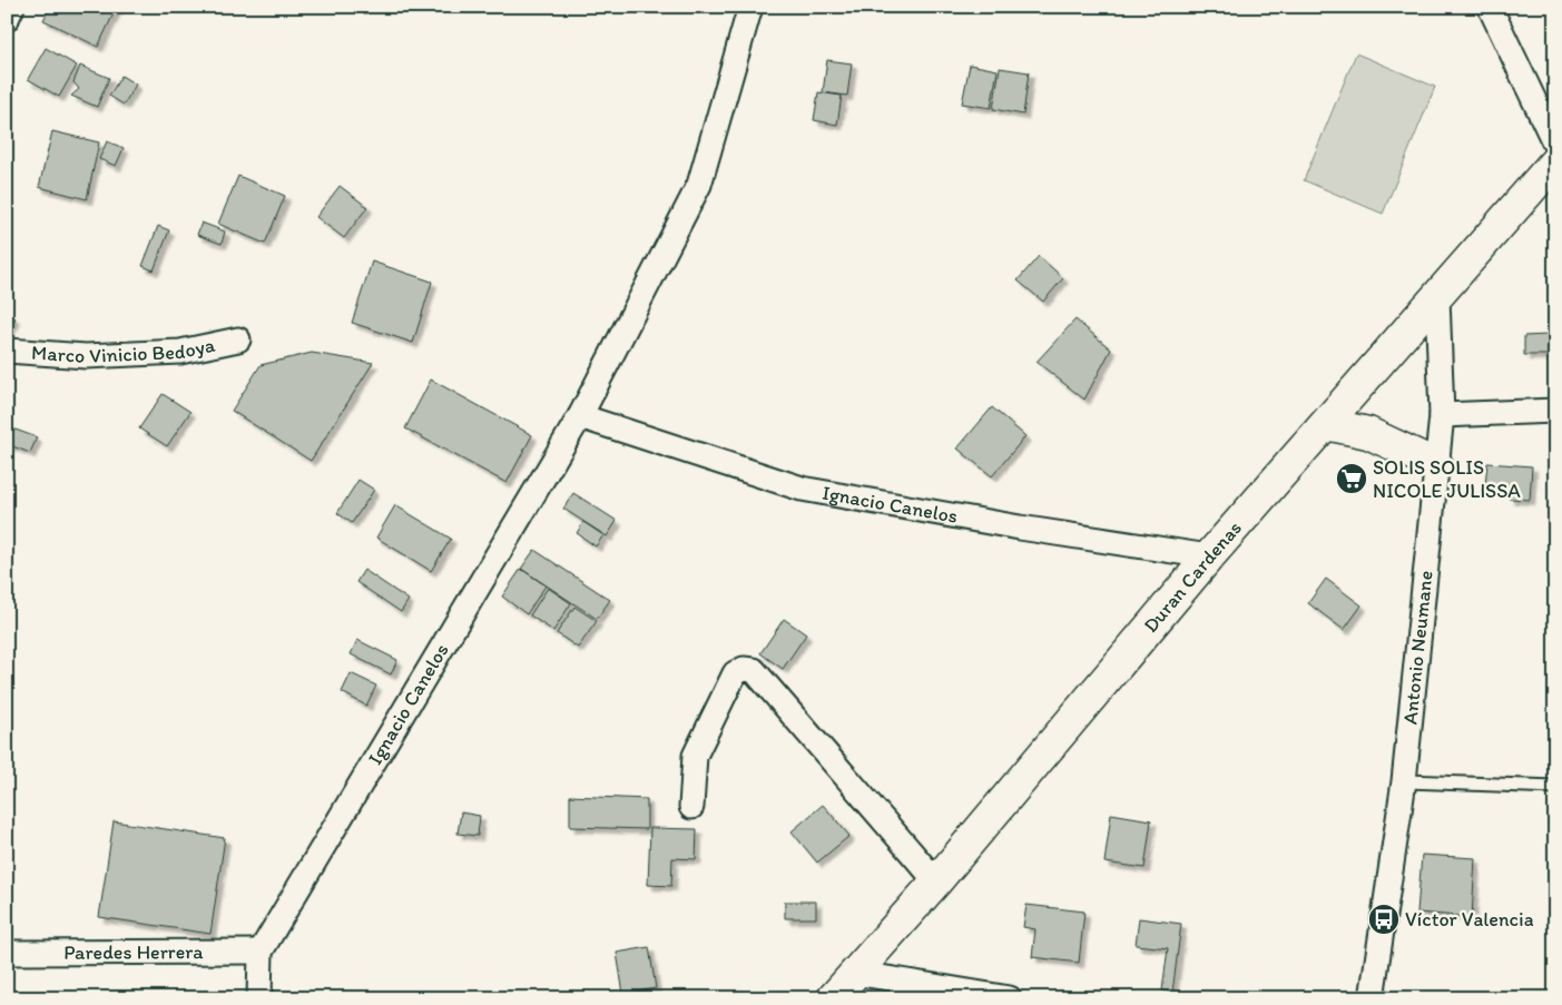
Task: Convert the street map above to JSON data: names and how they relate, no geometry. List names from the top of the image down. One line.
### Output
{"streets":{"street":["Marco Vinicio Bedoya","Ignacio Canelos","Duran Cardenas","Antonio Neumane","Paredes Herrera"]},"crossings":[["Ignacio Canelos","Duran Cardenas"],["Ignacio Canelos","Paredes Herrera"],["Duran Cardenas","Antonio Neumane"]],"places":{"supermarket":["SOLIS SOLIS NICOLE JULISSA"],"bus stop":["Víctor Valencia"]}}
